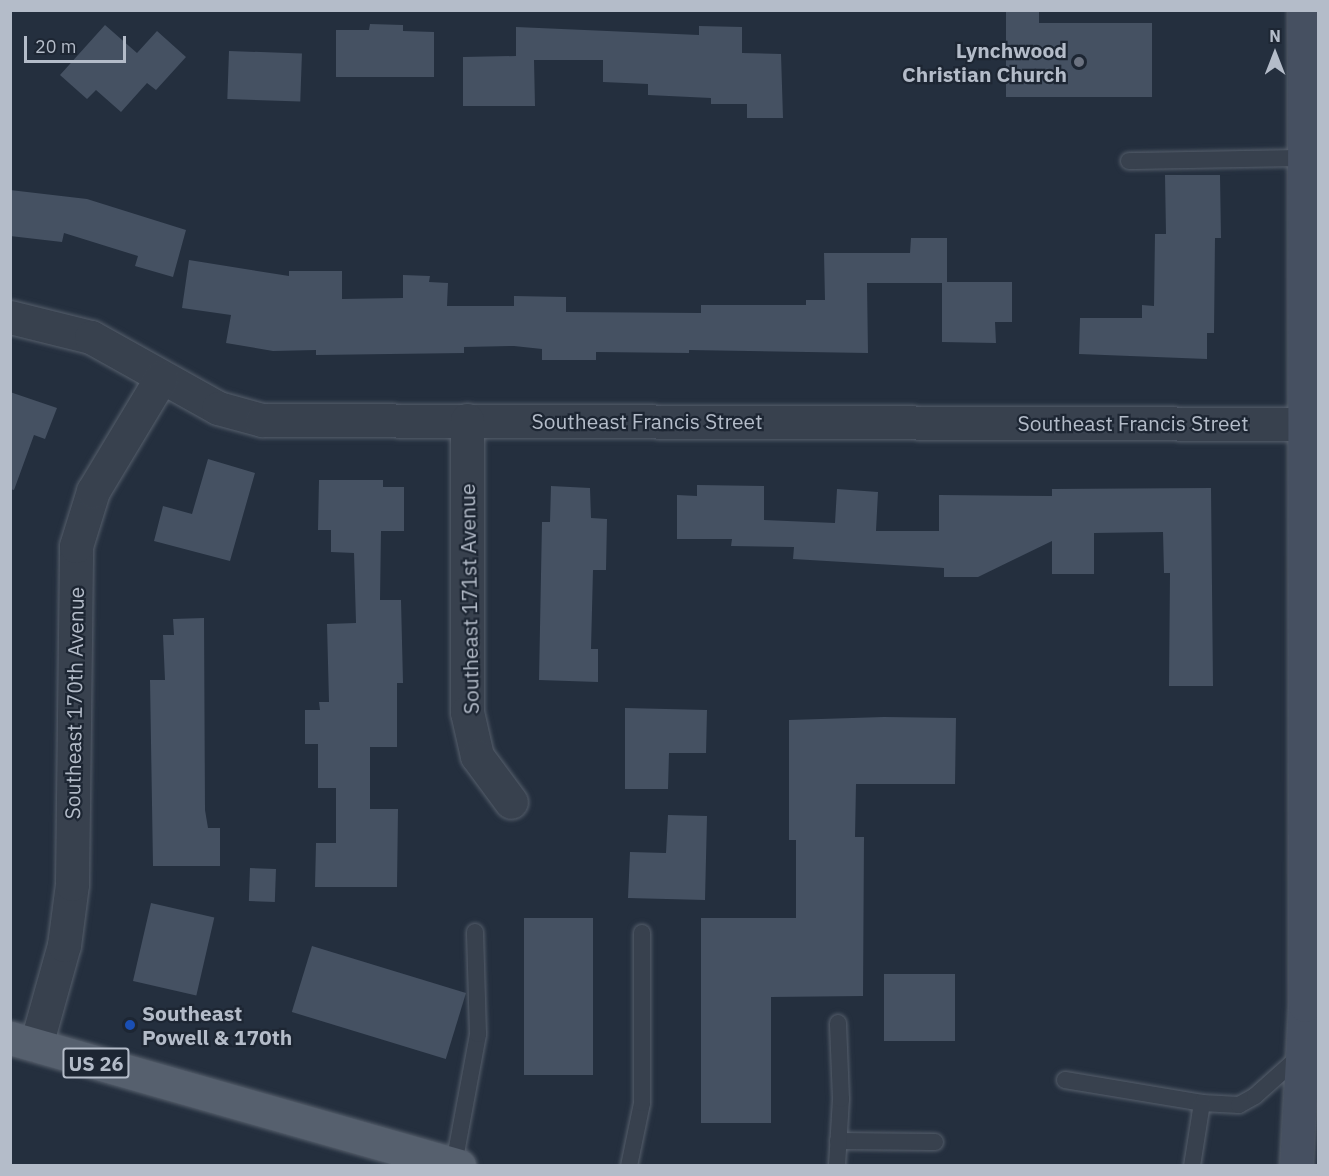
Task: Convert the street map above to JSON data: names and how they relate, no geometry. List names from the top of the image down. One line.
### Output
{"streets":{"main road":["US 26"],"street":["Southeast Francis Street","Southeast 171st Avenue","Southeast 170th Avenue"]},"crossings":[["Southeast Francis Street","Southeast 171st Avenue"],["Southeast Francis Street","Southeast 170th Avenue"],["Southeast 170th Avenue","US 26"]],"places":["Lynchwood Christian Church","Southeast Powell & 170th"],"scale_bar":"20 m","north":"top"}
